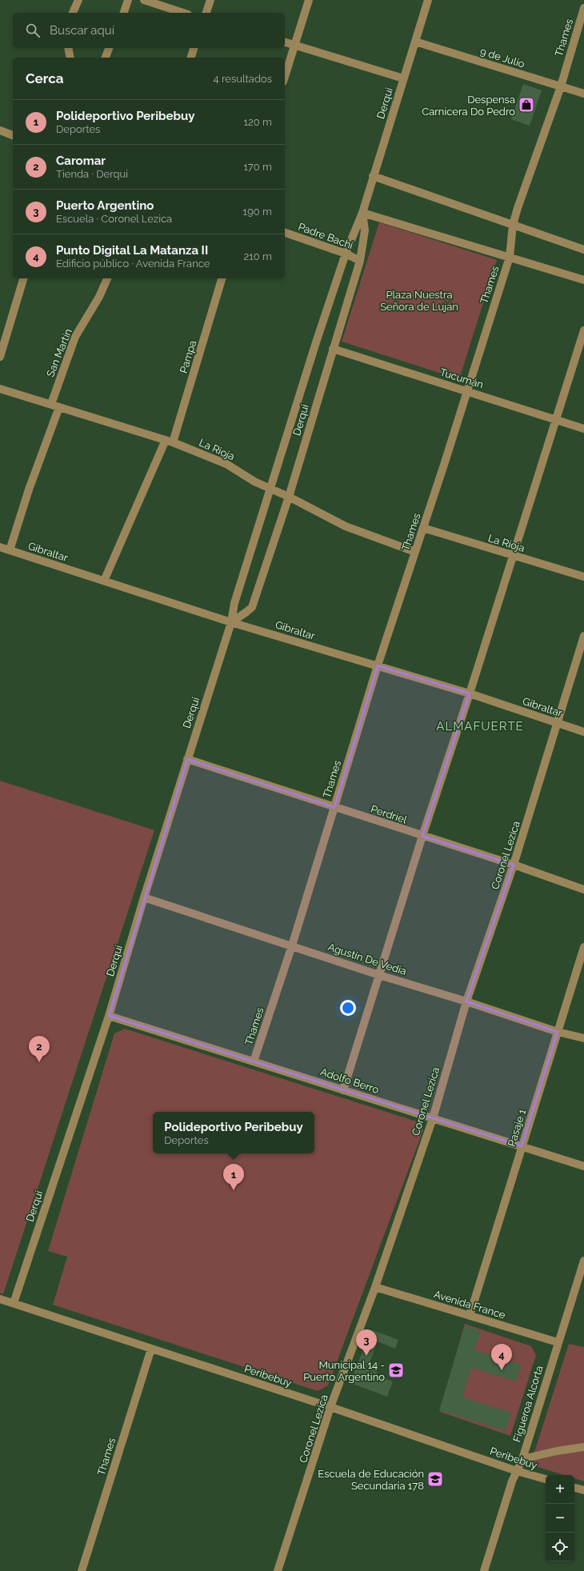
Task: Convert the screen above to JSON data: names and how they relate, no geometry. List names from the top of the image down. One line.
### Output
{"streets":{"street":["Thames","9 de Julio","Derqui","Padre Bachi","San Martín","Pampa","Tucumán","La Rioja","Gibraltar","Perdriel","Coronel Lezica","Agustín De Vedia","Adolfo Berro","Pasaje 1","Avenida France","Peribebuy","Figueroa Alcorta"]},"crossings":[["Thames","9 de Julio"],["Thames","Tucumán"],["Thames","La Rioja"],["Thames","Gibraltar"],["Thames","Perdriel"],["Thames","Agustín De Vedia"],["Thames","Adolfo Berro"],["Thames","Peribebuy"],["9 de Julio","Derqui"],["Derqui","Padre Bachi"],["Derqui","Tucumán"],["Derqui","La Rioja"],["Derqui","Gibraltar"],["Derqui","Perdriel"],["Derqui","Agustín De Vedia"],["Derqui","Adolfo Berro"],["Derqui","Peribebuy"],["San Martín","La Rioja"],["Pampa","La Rioja"],["Pampa","Gibraltar"],["Gibraltar","Coronel Lezica"],["Perdriel","Coronel Lezica"],["Coronel Lezica","Agustín De Vedia"],["Coronel Lezica","Adolfo Berro"],["Coronel Lezica","Avenida France"],["Coronel Lezica","Peribebuy"],["Agustín De Vedia","Pasaje 1"],["Adolfo Berro","Pasaje 1"],["Pasaje 1","Avenida France"],["Avenida France","Figueroa Alcorta"],["Peribebuy","Figueroa Alcorta"]],"districts":["ALMAFUERTE"],"parks":["Plaza Nuestra Señora de Luján"],"places":{"shop":["Despensa Carnicera Do Pedro"],"school or university":["Municipal 14 - Puerto Argentino","Escuela de Educación Secundaria 178"]},"page":{"search":"Buscar aquí","heading":["Cerca","4 resultados"],"list":[{"mark":"1","name":"Polideportivo Peribebuy","note":"Deportes","value":"120 m"},{"mark":"2","name":"Caromar","note":"Tienda · Derqui","value":"170 m"},{"mark":"3","name":"Puerto Argentino","note":"Escuela · Coronel Lezica","value":"190 m"},{"mark":"4","name":"Punto Digital La Matanza II","note":"Edificio público · Avenida France","value":"210 m"}],"pins":["2","1","3","4"],"popup":["Polideportivo Peribebuy","Deportes"],"map_buttons":["+","−"]}}
